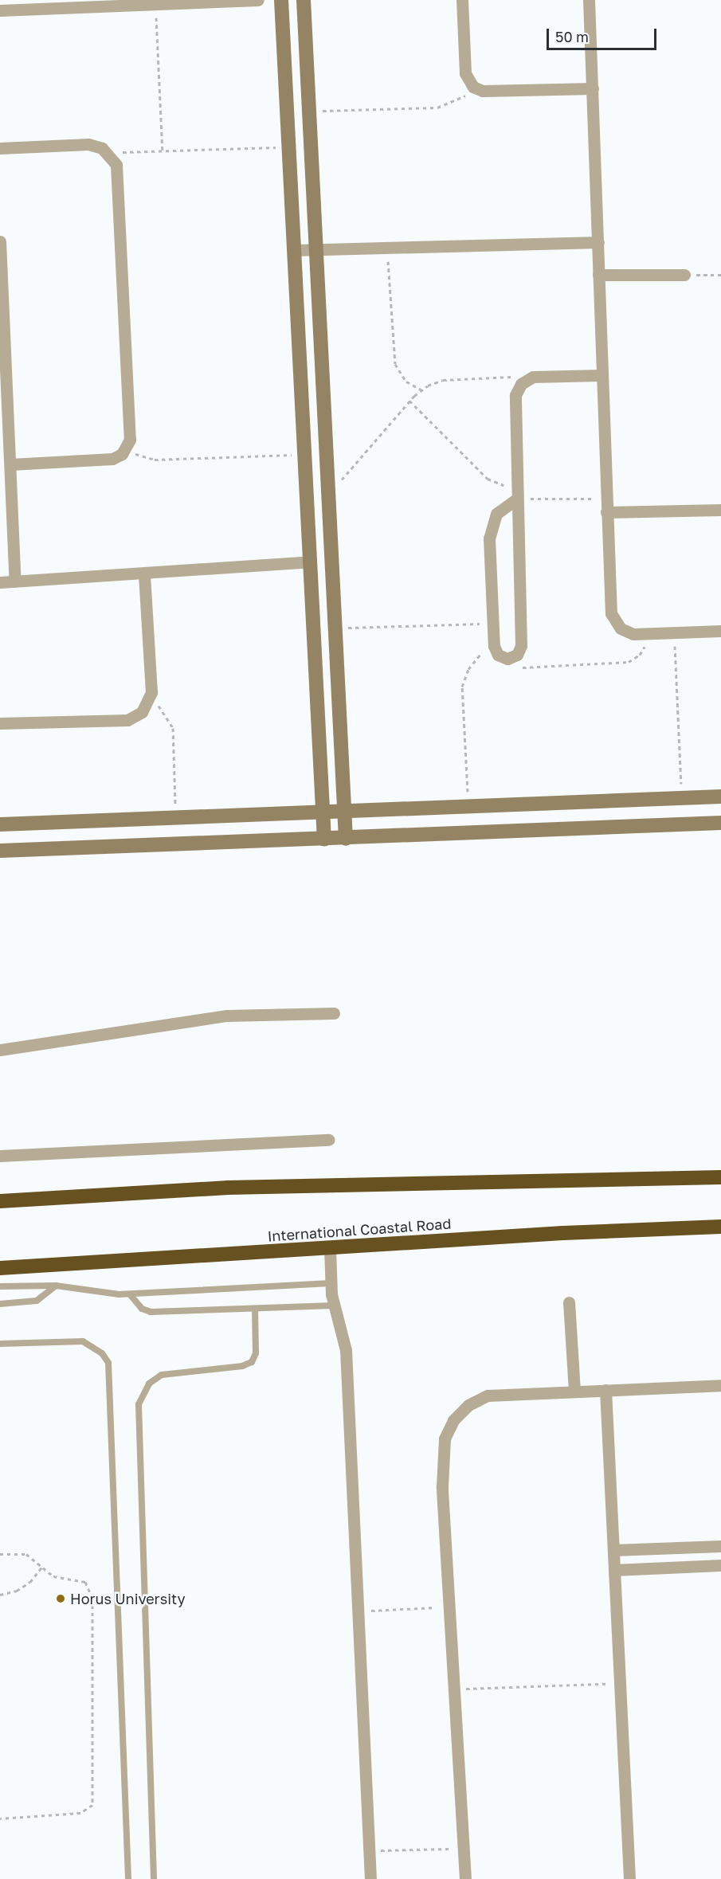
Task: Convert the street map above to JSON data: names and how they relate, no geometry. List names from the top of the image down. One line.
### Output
{"streets":{"highway":["International Coastal Road"]},"places":["Horus University"],"scale_bar":"50 m"}
